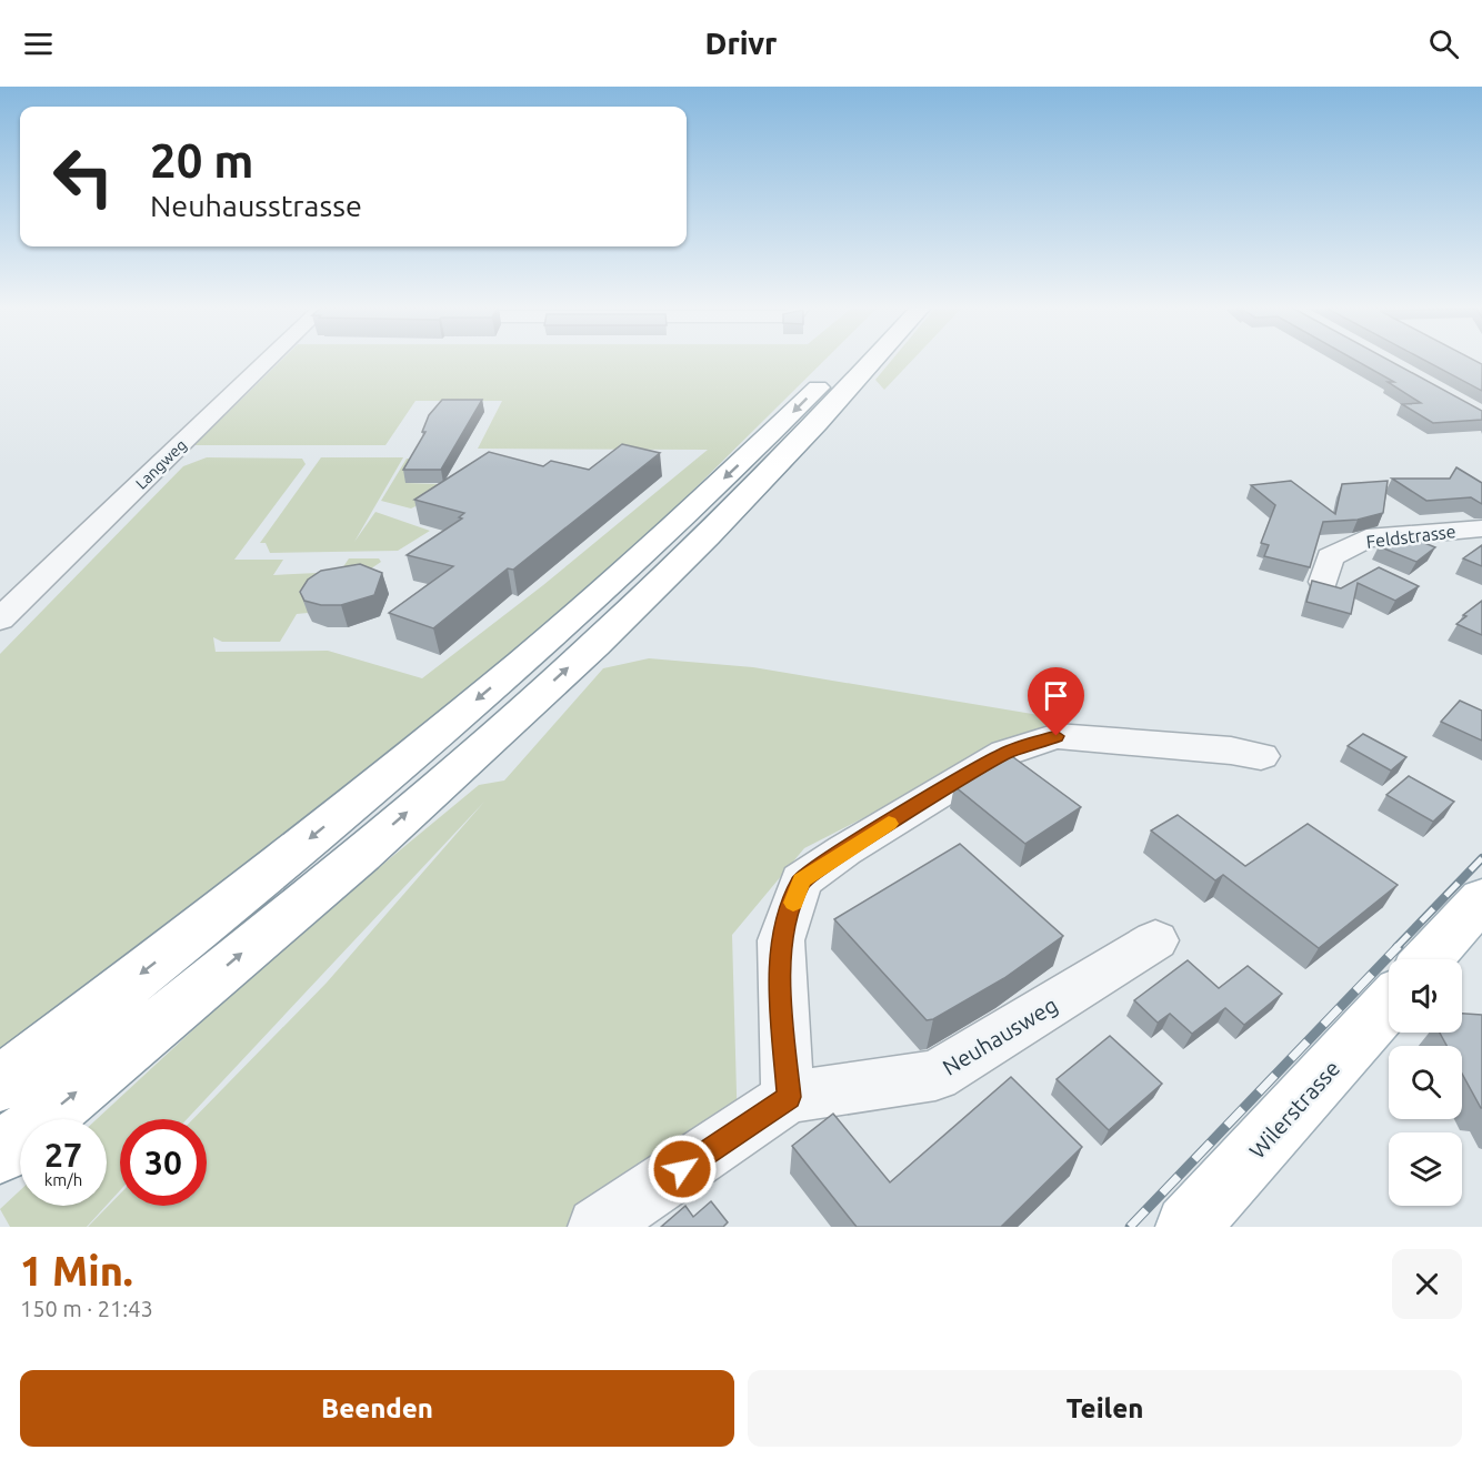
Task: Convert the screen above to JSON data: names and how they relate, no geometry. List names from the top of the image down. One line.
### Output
{"streets":{"main road":["Wilerstrasse"],"street":["Langweg","Feldstrasse","Neuhausweg"]},"page":{"header":"Drivr","turn":["20 m","Neuhausstrasse"],"speed":"27 km/h","limit":"30","heading":["1 Min.","150 m · 21:43"],"buttons":["Beenden","Teilen"]}}
